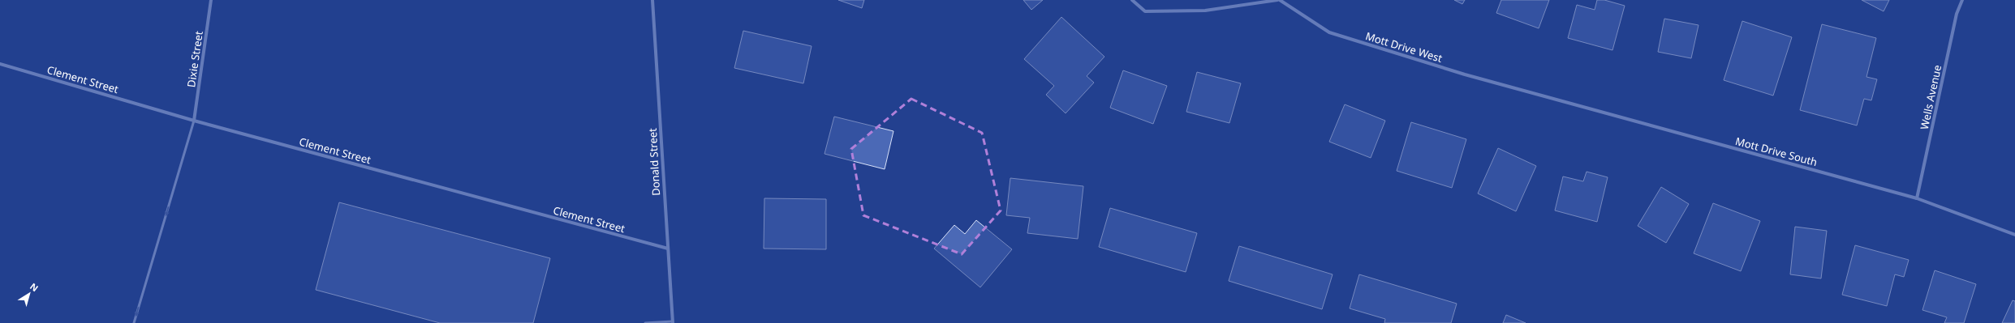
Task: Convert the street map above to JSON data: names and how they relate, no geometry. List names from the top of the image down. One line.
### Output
{"streets":{"street":["Mott Drive West","Dixie Street","Clement Street","Wells Avenue","Mott Drive South","Donald Street"]},"crossings":[["Mott Drive West","Mott Drive South"],["Dixie Street","Clement Street"],["Clement Street","Donald Street"],["Wells Avenue","Mott Drive South"]],"north":"top right"}
